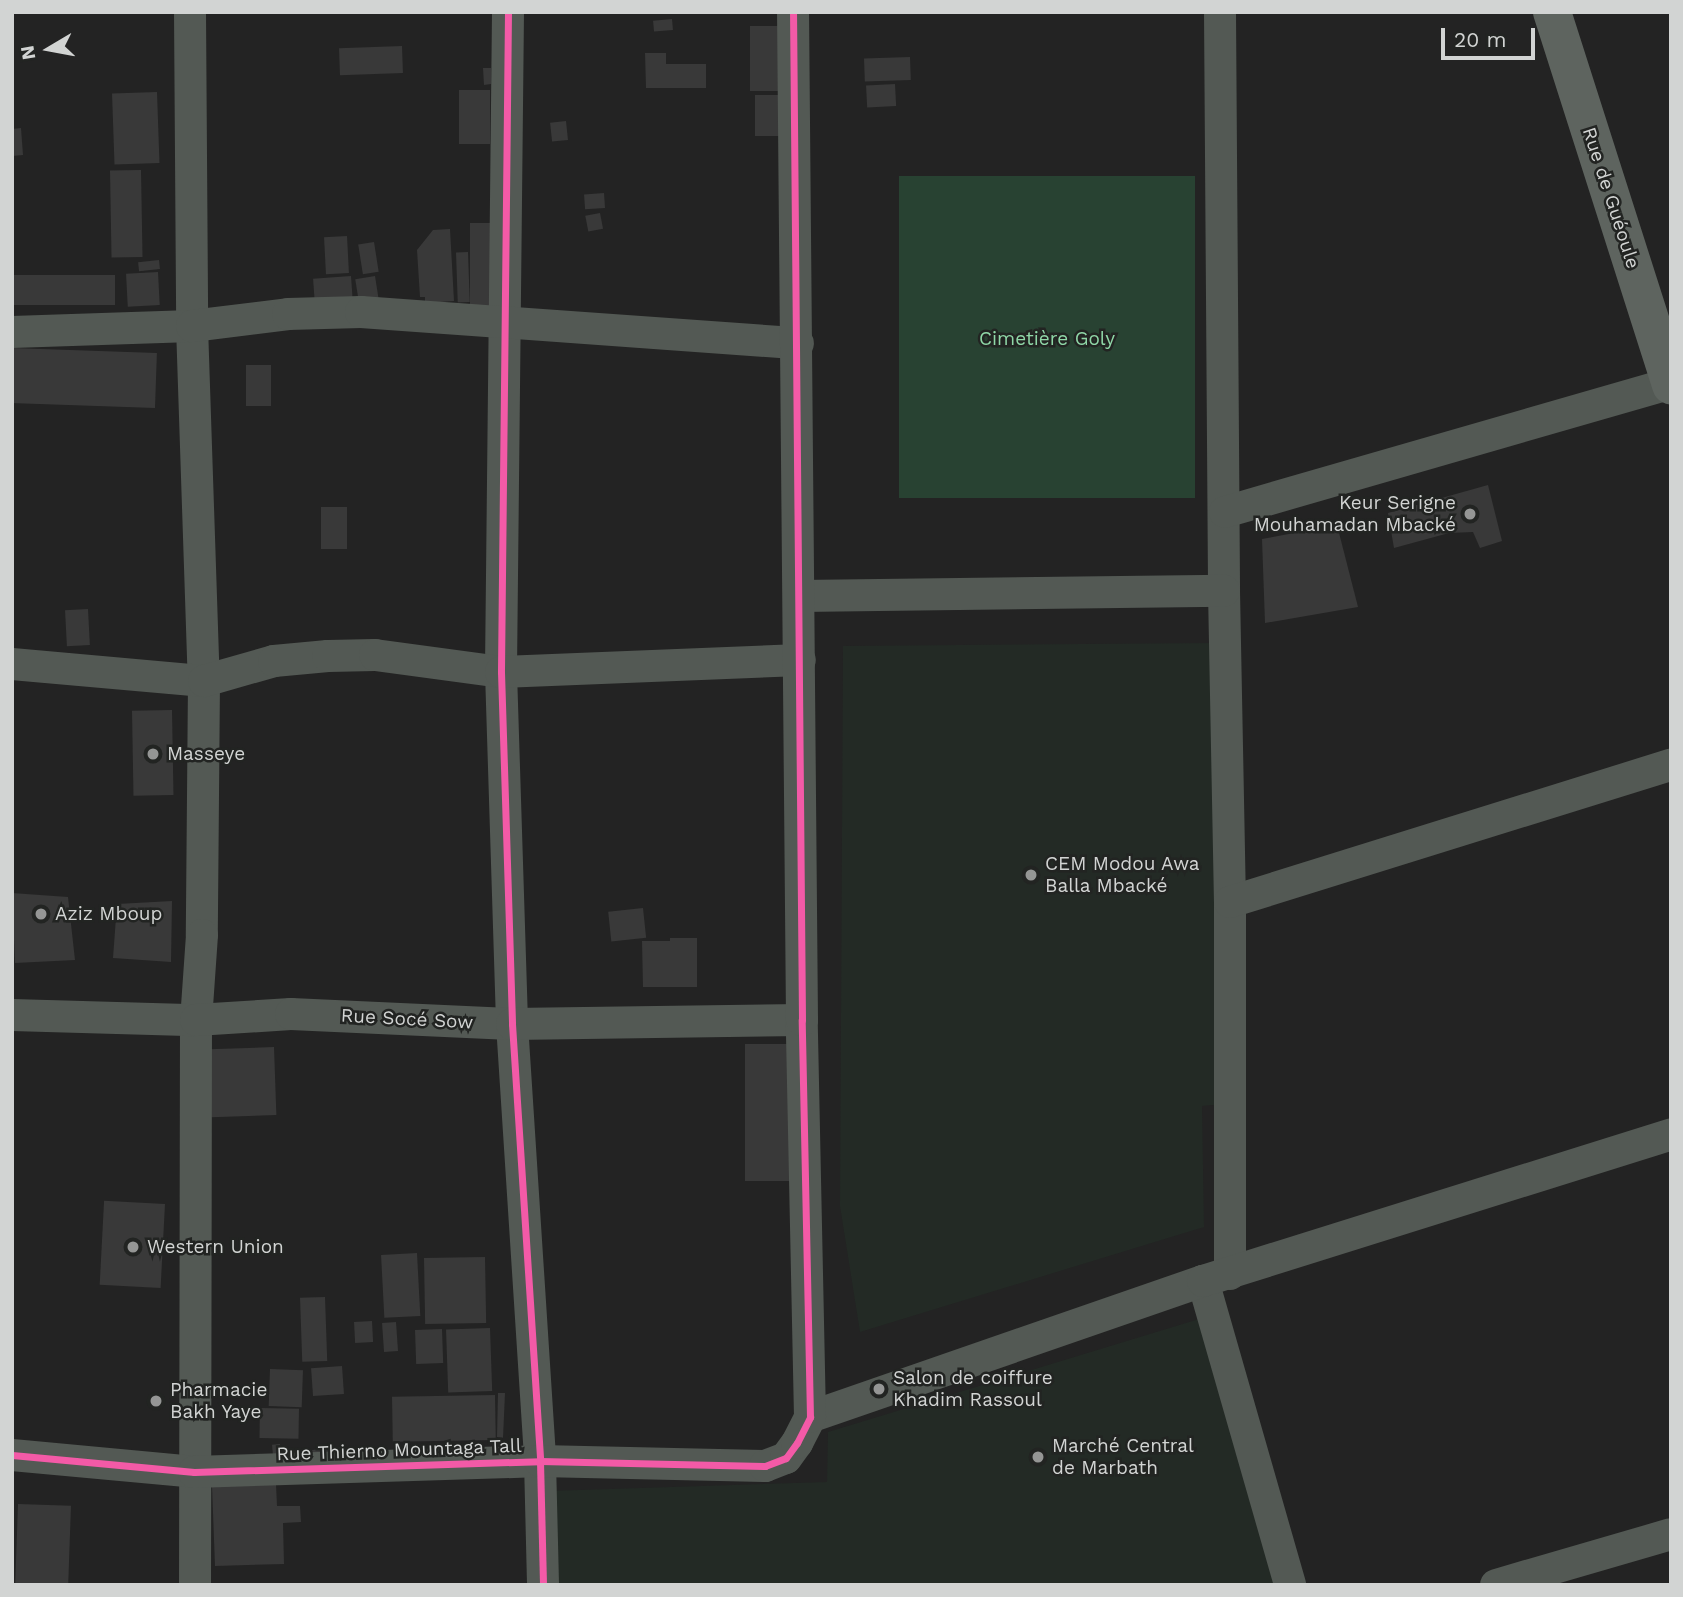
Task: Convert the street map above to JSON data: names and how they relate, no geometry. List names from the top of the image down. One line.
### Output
{"streets":{"main road":["Rue de Guéoule"],"street":["Rue Socé Sow","Rue Thierno Mountaga Tall"]},"parks":["Cimetière Goly"],"places":["Keur Serigne Mouhamadan Mbacké","Masseye","CEM Modou Awa Balla Mbacké","Aziz Mboup","Western Union","Salon de coiffure Khadim Rassoul","Pharmacie Bakh Yaye","Marché Central de Marbath"],"scale_bar":"20 m","north":"left"}
